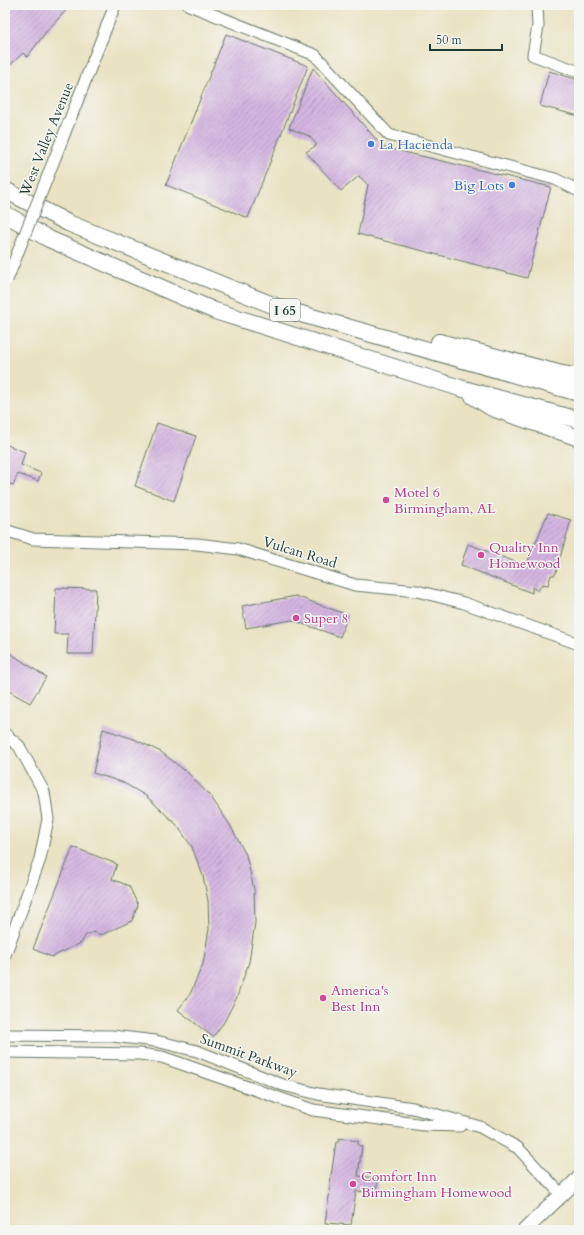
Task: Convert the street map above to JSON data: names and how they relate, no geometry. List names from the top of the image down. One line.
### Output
{"streets":{"highway":["I 65"],"street":["West Valley Avenue","Vulcan Road","Summit Parkway"]},"places":["La Hacienda","Big Lots","Motel 6 Birmingham, AL","Quality Inn Homewood","Super 8","America's Best Inn","Comfort Inn Birmingham Homewood"],"scale_bar":"50 m"}
